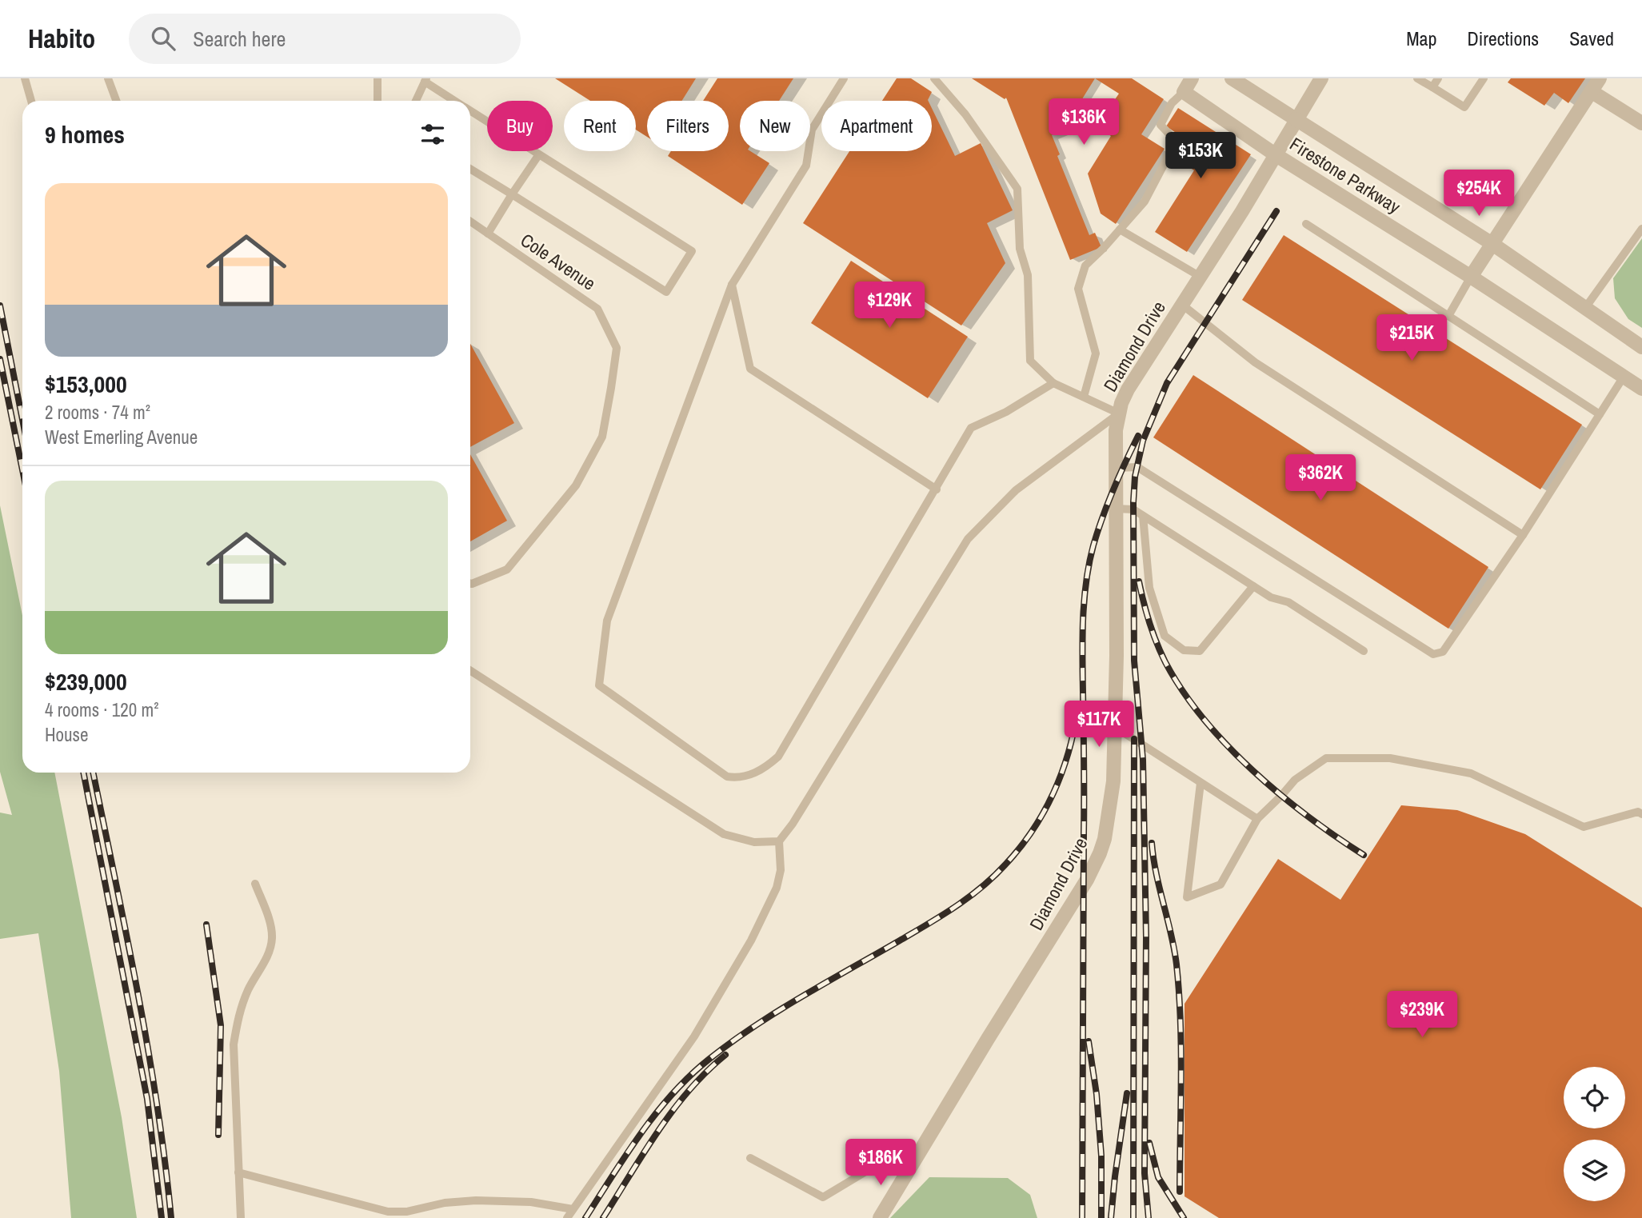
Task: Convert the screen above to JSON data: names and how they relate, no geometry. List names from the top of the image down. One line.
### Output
{"streets":{"street":["Firestone Parkway","Diamond Drive"],"lane":["Cole Avenue"]},"crossings":[["Firestone Parkway","Diamond Drive"]],"page":{"header":"Habito","search":"Search here","nav":["Map","Directions","Saved"],"price":["$136K","$153K","$254K","$129K","$215K","$362K","$117K","$239K","$186K"],"chip":["Buy","Rent","Filters","New","Apartment"],"heading":"9 homes","list":[{"name":"$153,000","note":"2 rooms · 74 m² · West Emerling Avenue"},{"name":"$239,000","note":"4 rooms · 120 m² · House"}]}}
